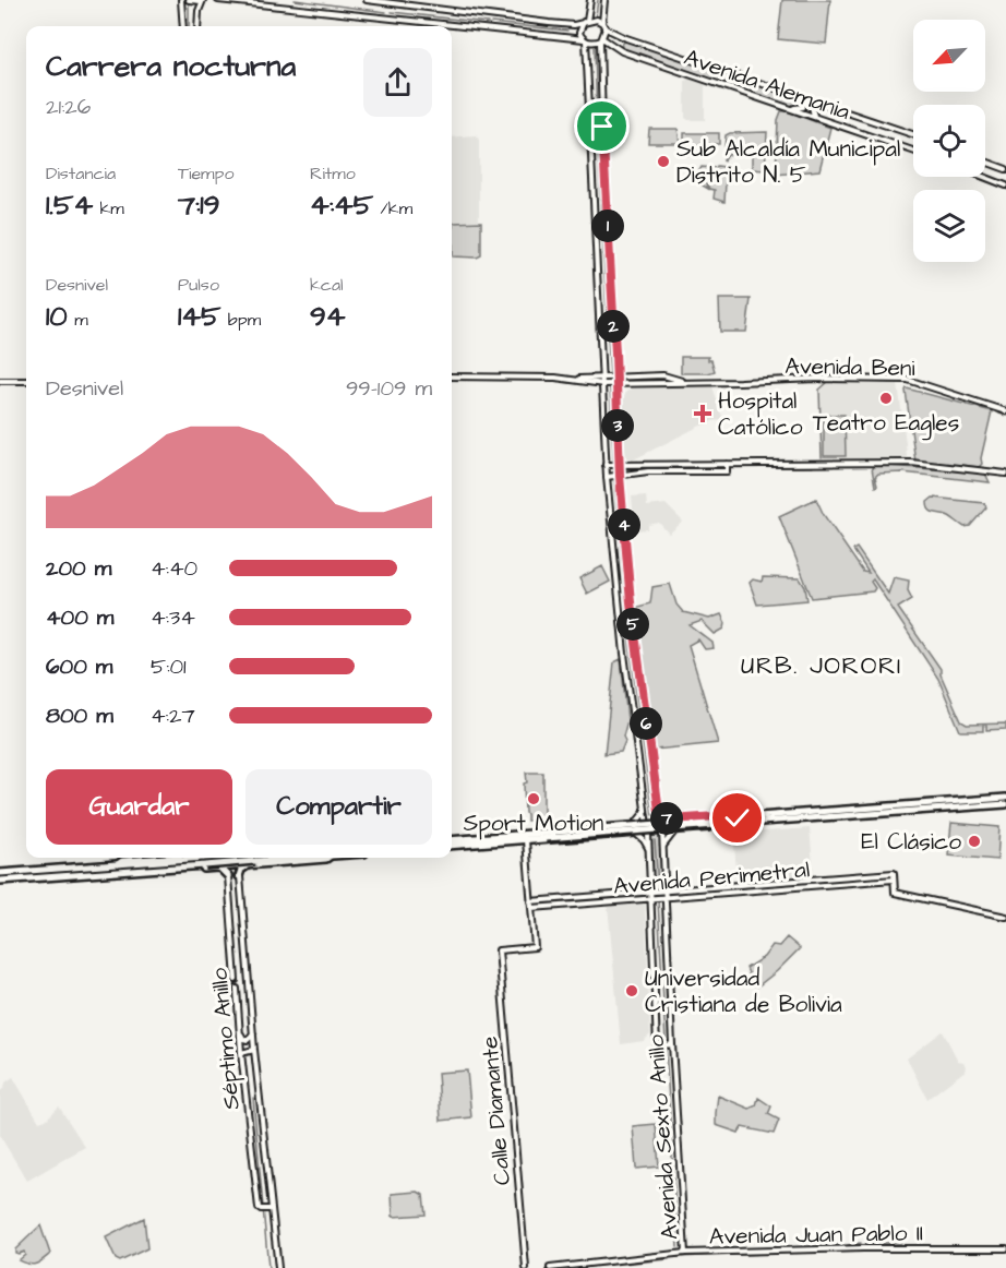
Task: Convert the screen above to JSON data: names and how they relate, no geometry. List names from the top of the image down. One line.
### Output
{"streets":{"main road":["Avenida Alemania","Avenida Beni","Avenida Perimetral","Séptimo Anillo","Calle Diamante","Avenida Sexto Anillo","Avenida Juan Pablo II"]},"crossings":[["Avenida Alemania","Avenida Sexto Anillo"],["Avenida Beni","Avenida Sexto Anillo"],["Avenida Perimetral","Calle Diamante"],["Avenida Perimetral","Avenida Sexto Anillo"],["Avenida Sexto Anillo","Avenida Juan Pablo II"]],"districts":["URB. JORORI"],"places":{"other":["Sub Alcaldía Municipal Distrito N. 5","Teatro Eagles","Sport Motion","El Clásico","Universidad Cristiana de Bolivia"],"health":["Hospital Católico"]},"north":"bottom left","page":{"heading":["Carrera nocturna","21:26"],"stats":[["Distancia","1.54 km"],["Tiempo","7:19"],["Ritmo","4:45 /km"],["Desnivel","10 m"],["Pulso","145 bpm"],["kcal","94"]],"pins":["1","2","3","4","5","6","7"],"chart":["Desnivel","99–109 m"],"list":[{"name":"200 m","note":"4:40"},{"name":"400 m","note":"4:34"},{"name":"600 m","note":"5:01"},{"name":"800 m","note":"4:27"}],"buttons":["Guardar","Compartir"]}}
